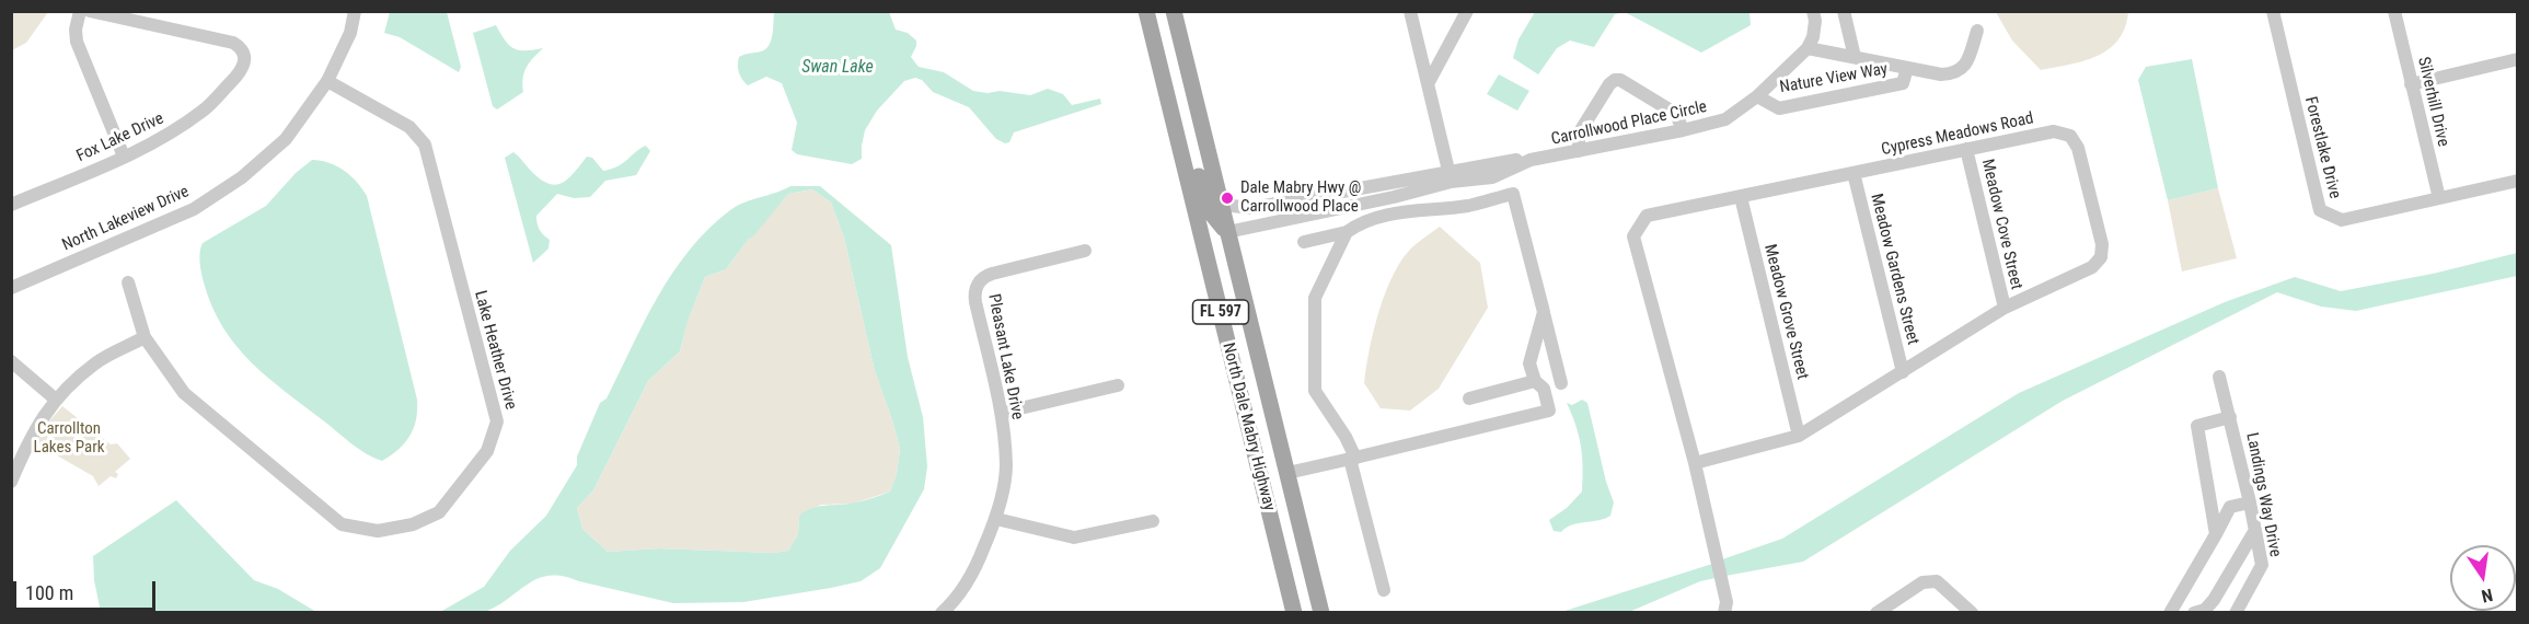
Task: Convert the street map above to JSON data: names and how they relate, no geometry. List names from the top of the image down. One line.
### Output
{"streets":{"main road":["FL 597","North Dale Mabry Highway"],"street":["Nature View Way","Silverhill Drive","Carrollwood Place Circle","Cypress Meadows Road","Fox Lake Drive","Forestlake Drive","North Lakeview Drive","Meadow Cove Street","Meadow Gardens Street","Meadow Grove Street","Lake Heather Drive","Pleasant Lake Drive","Landings Way Drive"]},"crossings":[["Nature View Way","Carrollwood Place Circle"],["Silverhill Drive","Forestlake Drive"],["Carrollwood Place Circle","North Dale Mabry Highway"],["Cypress Meadows Road","Meadow Cove Street"],["Cypress Meadows Road","Meadow Gardens Street"],["Cypress Meadows Road","Meadow Grove Street"],["North Lakeview Drive","Lake Heather Drive"]],"water":["Swan Lake"],"parks":["Carrollton Lakes Park"],"places":["Dale Mabry Hwy @ Carrollwood Place"],"scale_bar":"100 m","north":"bottom"}
